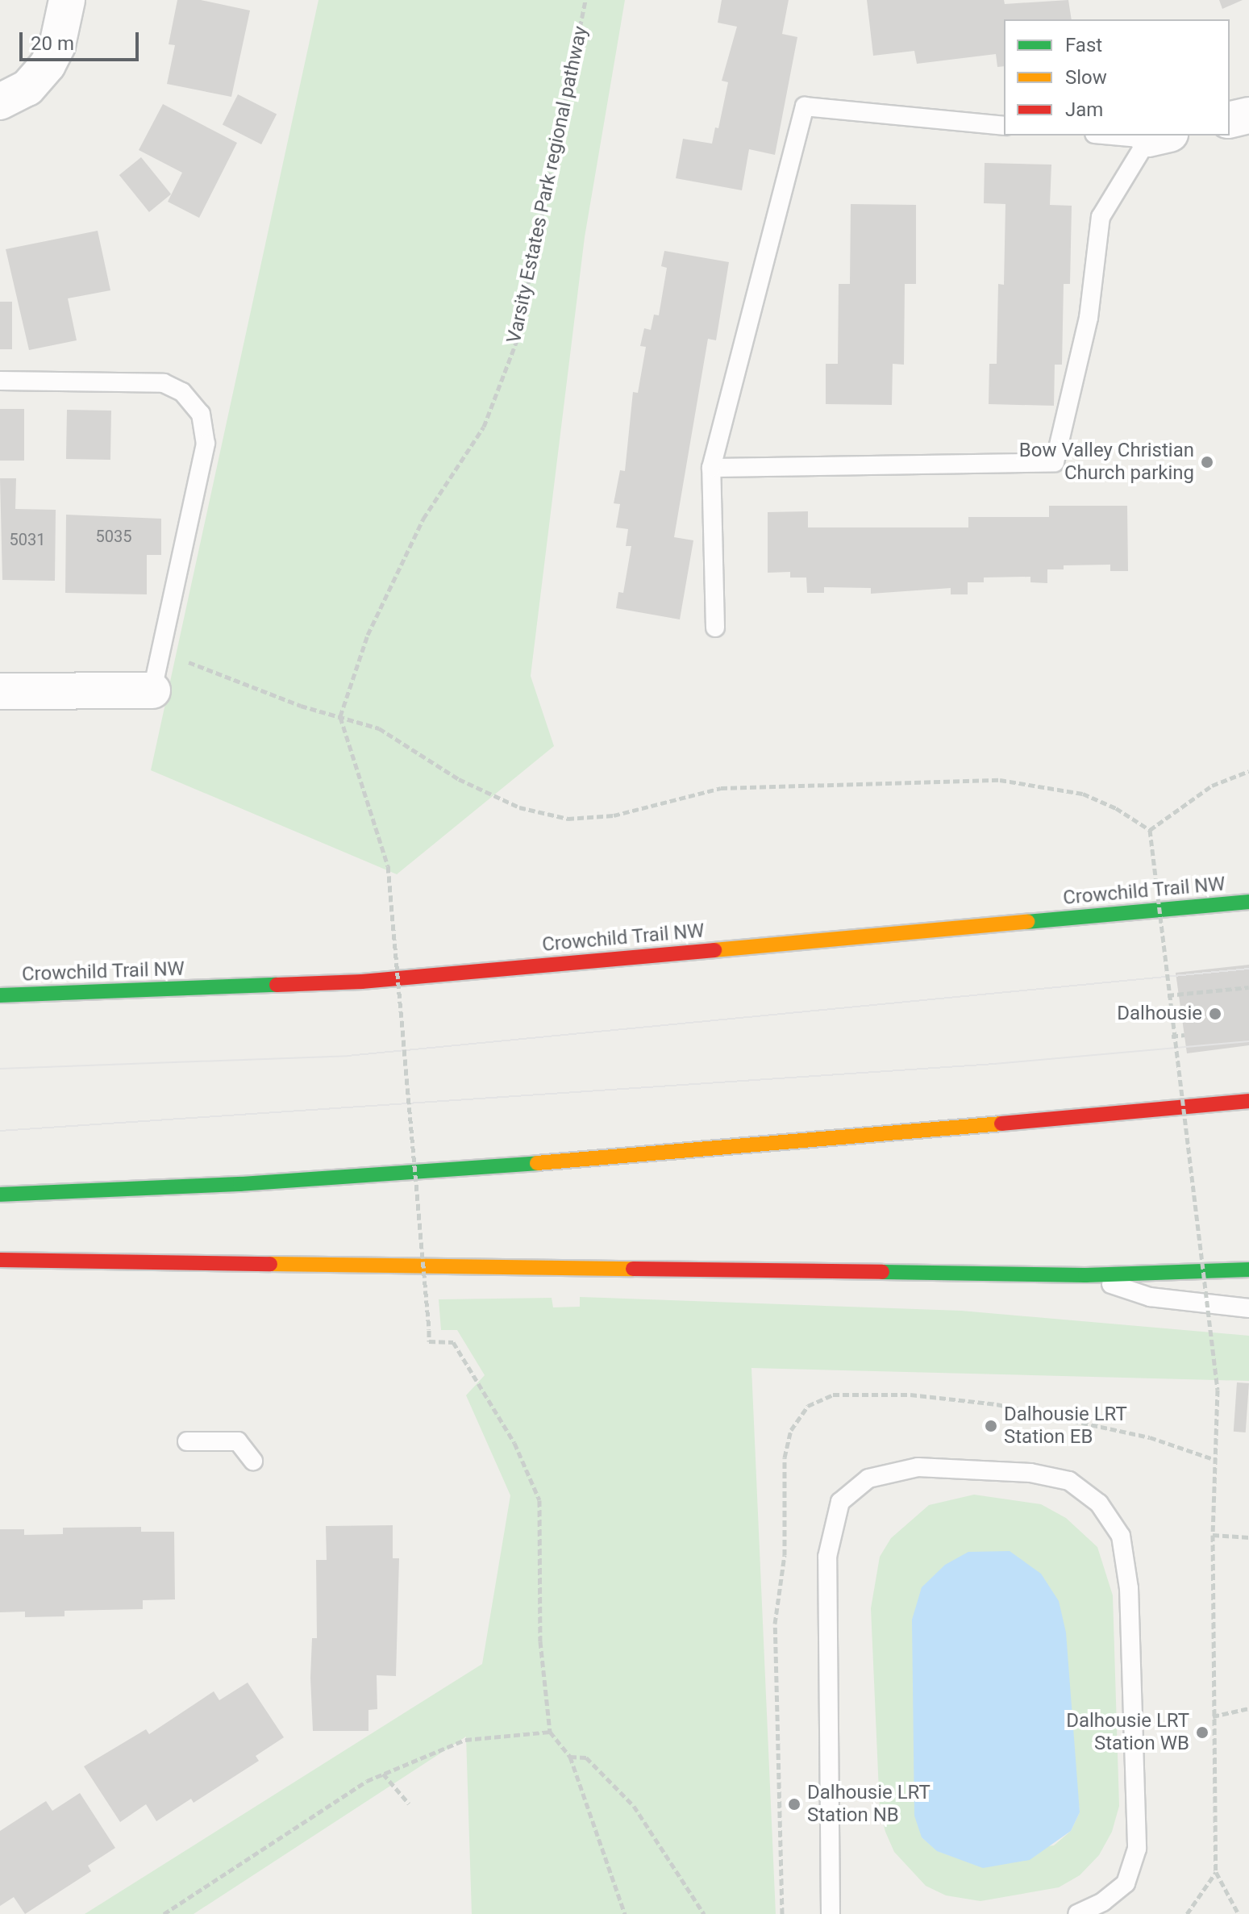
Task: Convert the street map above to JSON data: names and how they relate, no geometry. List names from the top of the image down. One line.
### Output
{"streets":{"highway":["Crowchild Trail NW"],"path":["Varsity Estates Park regional pathway"]},"places":["Bow Valley Christian Church parking","Dalhousie","Dalhousie LRT Station EB","Dalhousie LRT Station WB","Dalhousie LRT Station NB"],"house_numbers":["5035","5031"],"legend":["Fast","Slow","Jam"],"scale_bar":"20 m"}
